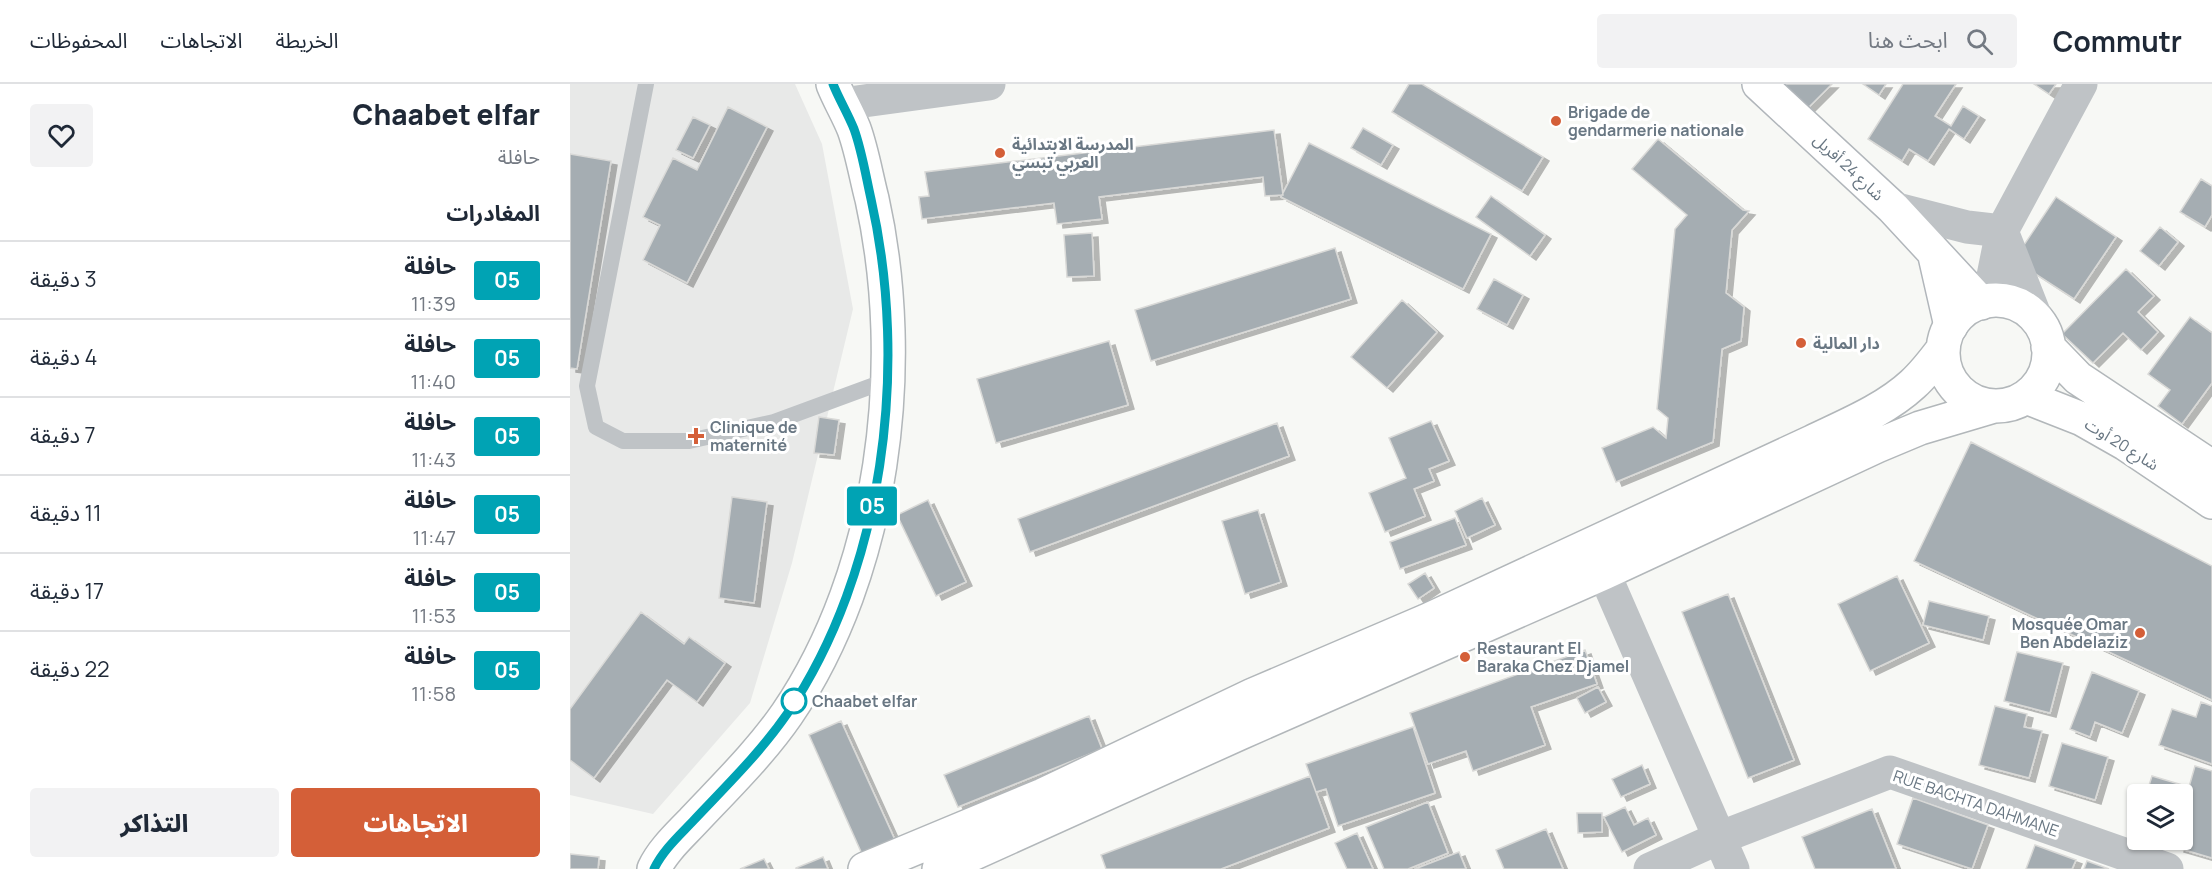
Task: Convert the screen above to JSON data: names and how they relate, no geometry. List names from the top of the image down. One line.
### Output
{"streets":{"main road":["شارع 24 أفريل","شارع 20 أوت"],"street":["RUE BACHTA DAHMANE"]},"crossings":[["شارع 24 أفريل","شارع 20 أوت"]],"places":{"other":["Brigade de gendarmerie nationale","المدرسة الابتدائية العربي تبسي","دار المالية","Mosquée Omar Ben Abdelaziz","Restaurant El Baraka Chez Djamel","Chaabet elfar"],"health":["Clinique de maternité"]},"lines":["bus line 05"],"page":{"header":"Commutr","search":"ابحث هنا","nav":["الخريطة","الاتجاهات","المحفوظات"],"on_map":"05","heading":[["Chaabet elfar","حافلة"],"المغادرات"],"list":[{"mark":"05","name":"حافلة","note":"11:39","value":"3 دقيقة"},{"mark":"05","name":"حافلة","note":"11:40","value":"4 دقيقة"},{"mark":"05","name":"حافلة","note":"11:43","value":"7 دقيقة"},{"mark":"05","name":"حافلة","note":"11:47","value":"11 دقيقة"},{"mark":"05","name":"حافلة","note":"11:53","value":"17 دقيقة"},{"mark":"05","name":"حافلة","note":"11:58","value":"22 دقيقة"}],"buttons":["الاتجاهات","التذاكر"]}}
